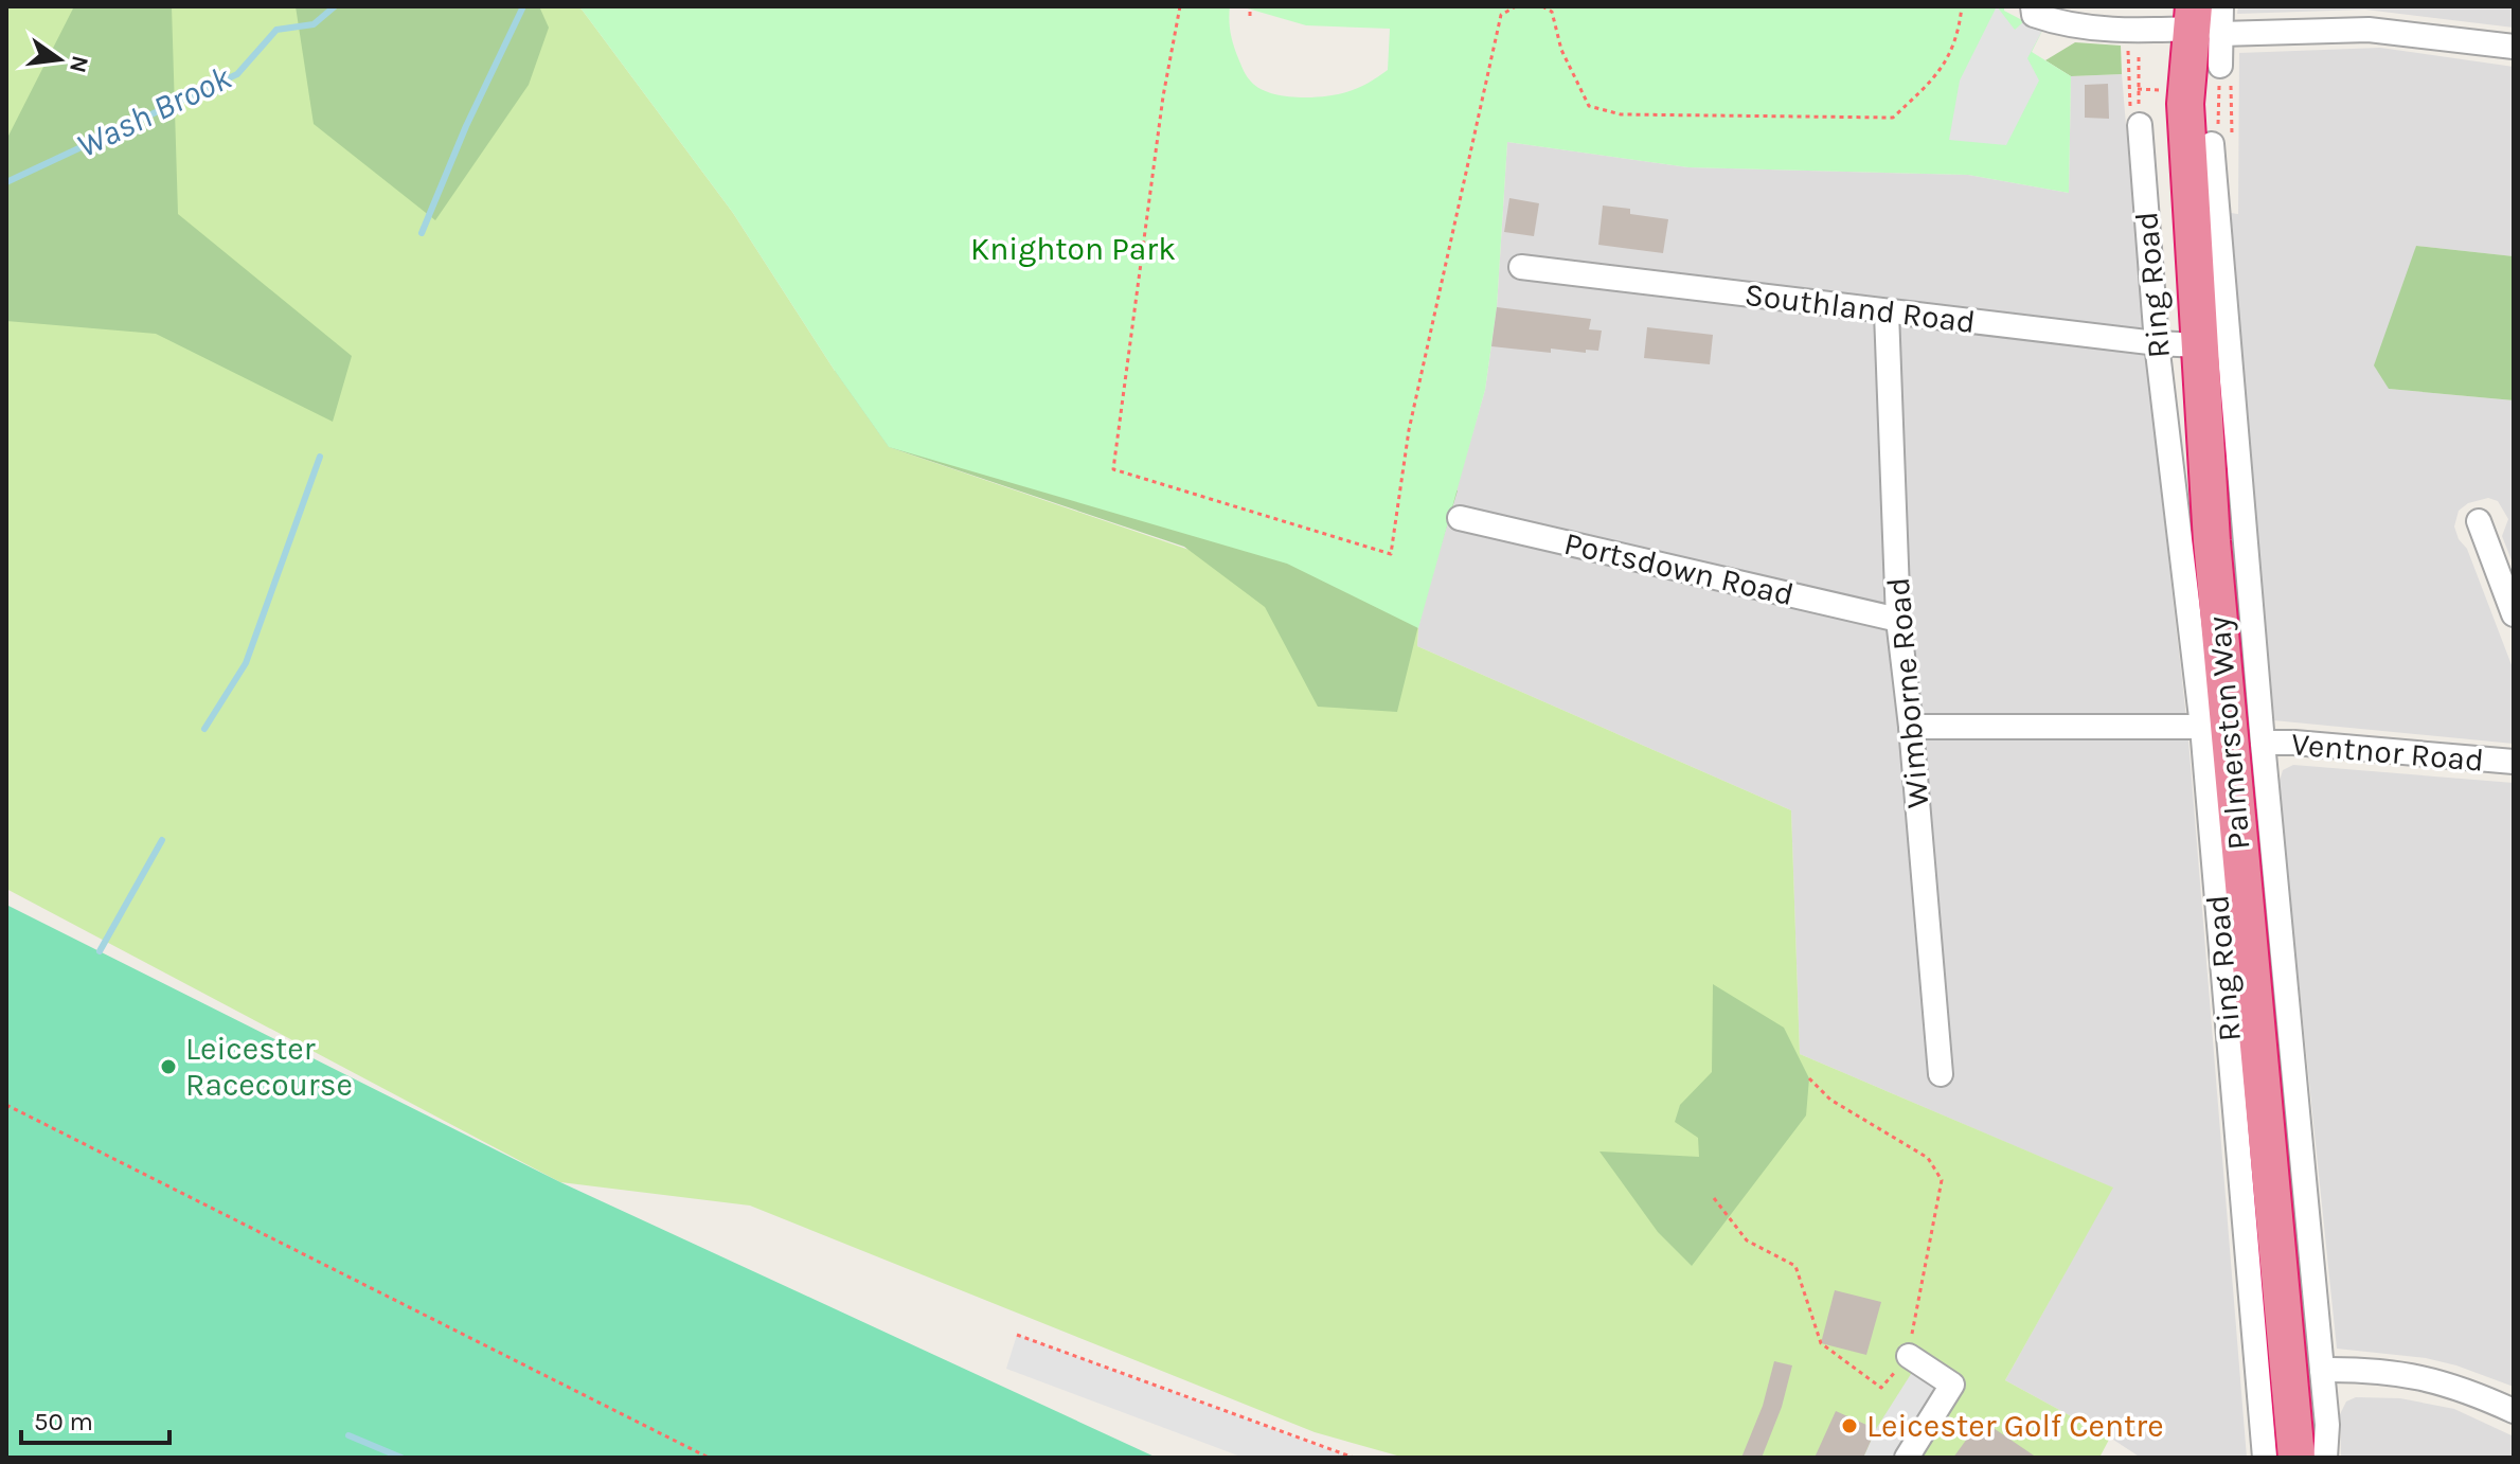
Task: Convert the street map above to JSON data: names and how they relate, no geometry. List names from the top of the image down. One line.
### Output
{"streets":{"highway":["Palmerston Way"],"street":["Ring Road","Southland Road","Portsdown Road","Wimborne Road","Ventnor Road"]},"crossings":[["Ring Road","Southland Road"],["Ring Road","Ventnor Road"],["Southland Road","Wimborne Road"],["Southland Road","Palmerston Way"],["Portsdown Road","Wimborne Road"]],"water":["Wash Brook"],"parks":["Knighton Park"],"places":["Leicester Racecourse","Leicester Golf Centre"],"scale_bar":"50 m","north":"right"}
